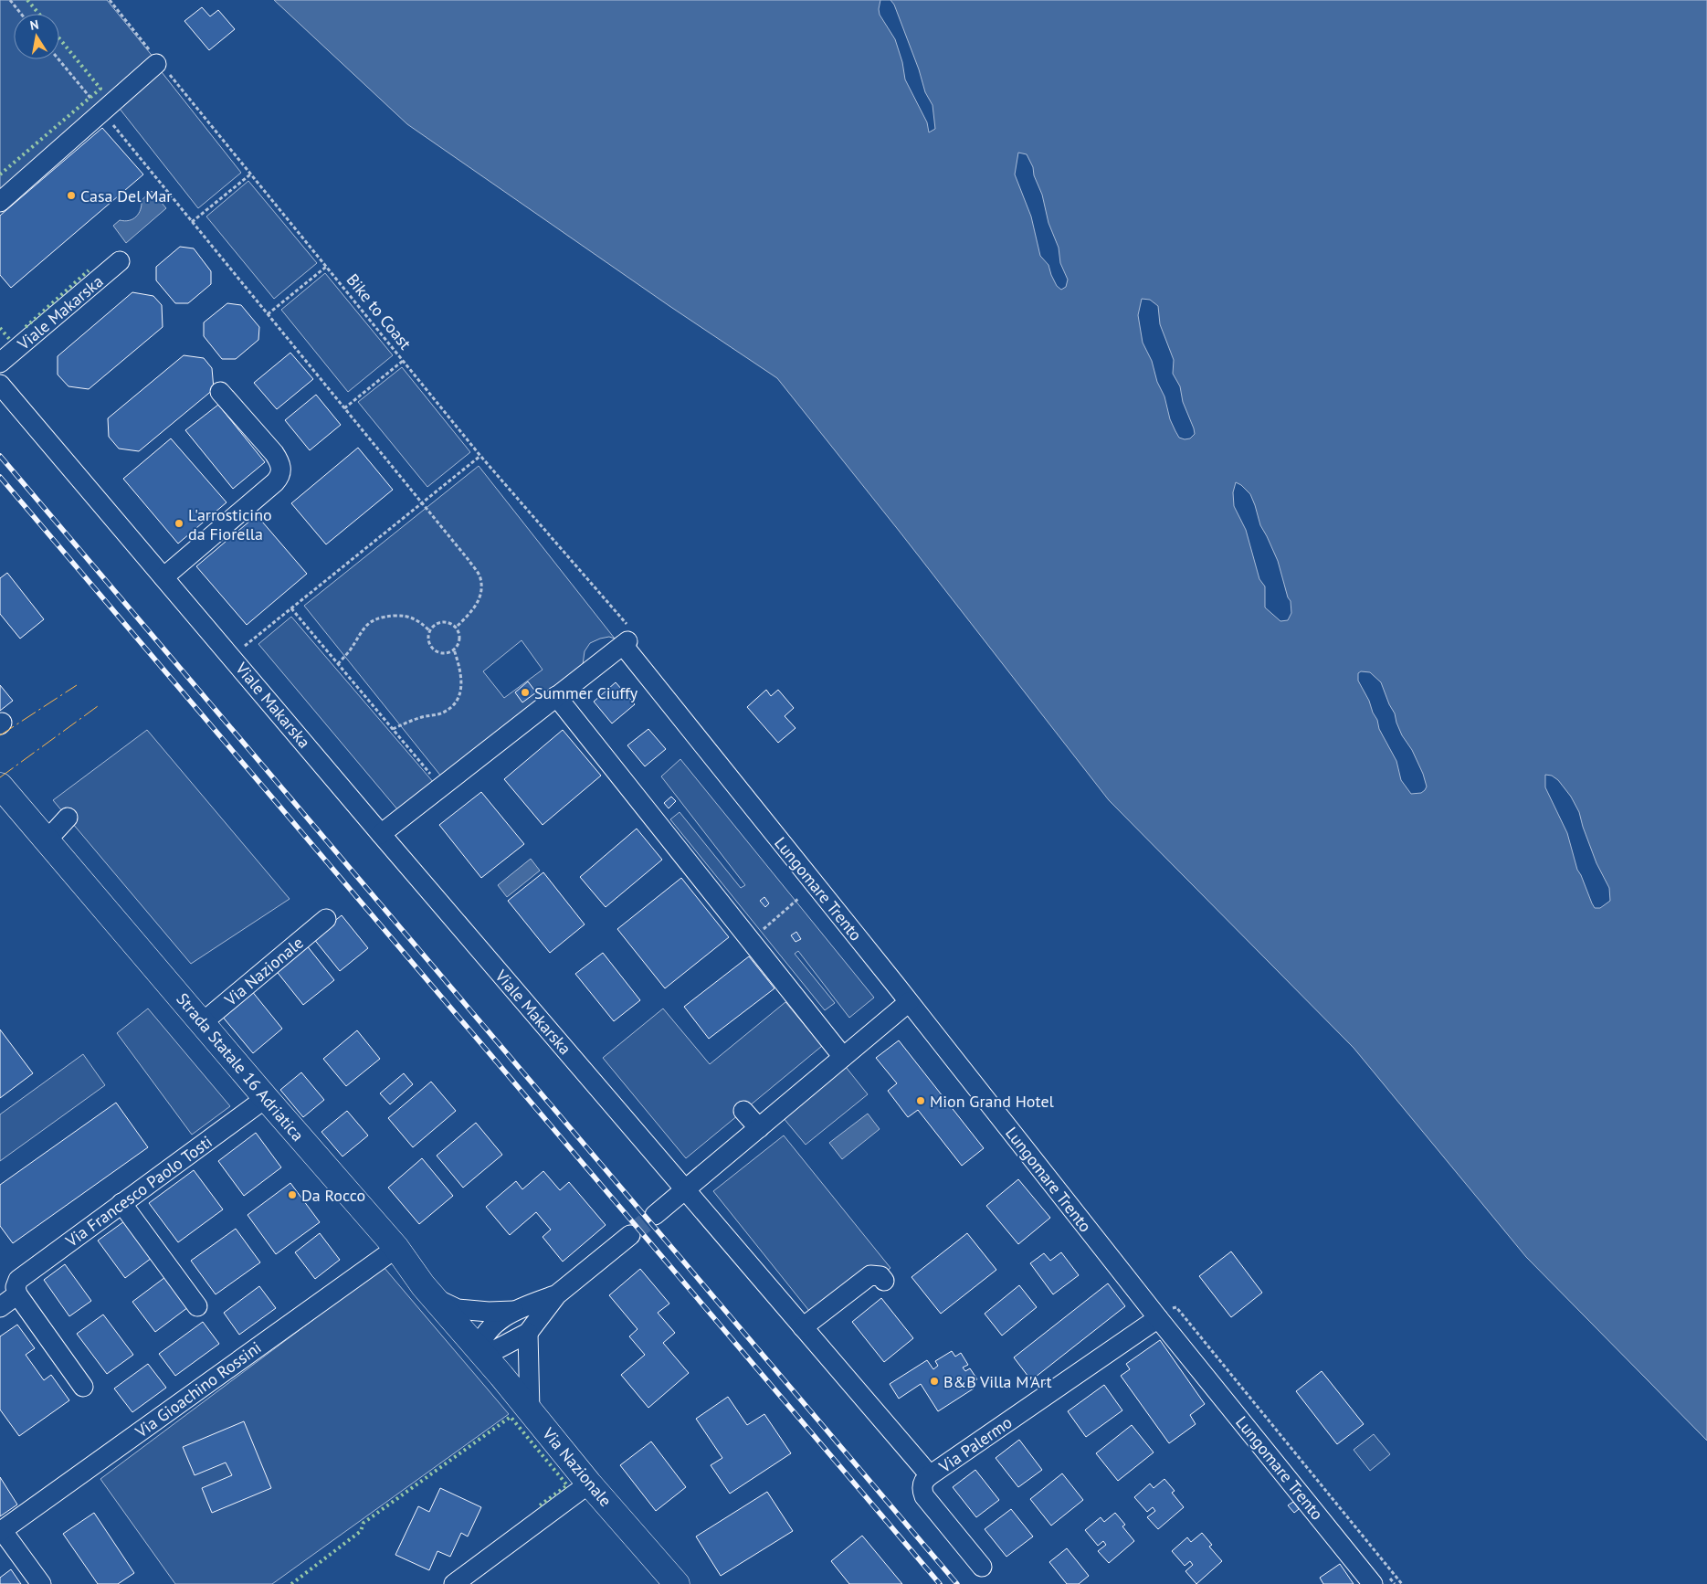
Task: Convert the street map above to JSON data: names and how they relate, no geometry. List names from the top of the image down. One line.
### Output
{"streets":{"main road":["Via Nazionale","Strada Statale 16 Adriatica"],"street":["Viale Makarska","Lungomare Trento","Via Francesco Paolo Tosti","Via Gioachino Rossini","Via Palermo"],"path":["Bike to Coast"]},"crossings":[["Bike to Coast","Lungomare Trento"],["Viale Makarska","Via Palermo"],["Lungomare Trento","Via Palermo"],["Via Nazionale","Strada Statale 16 Adriatica"],["Strada Statale 16 Adriatica","Via Francesco Paolo Tosti"],["Strada Statale 16 Adriatica","Via Gioachino Rossini"]],"places":["Casa Del Mar","L'arrosticino da Fiorella","Summer Ciuffy","Mion Grand Hotel","Da Rocco","B&B Villa M'Art"],"north":"top"}
